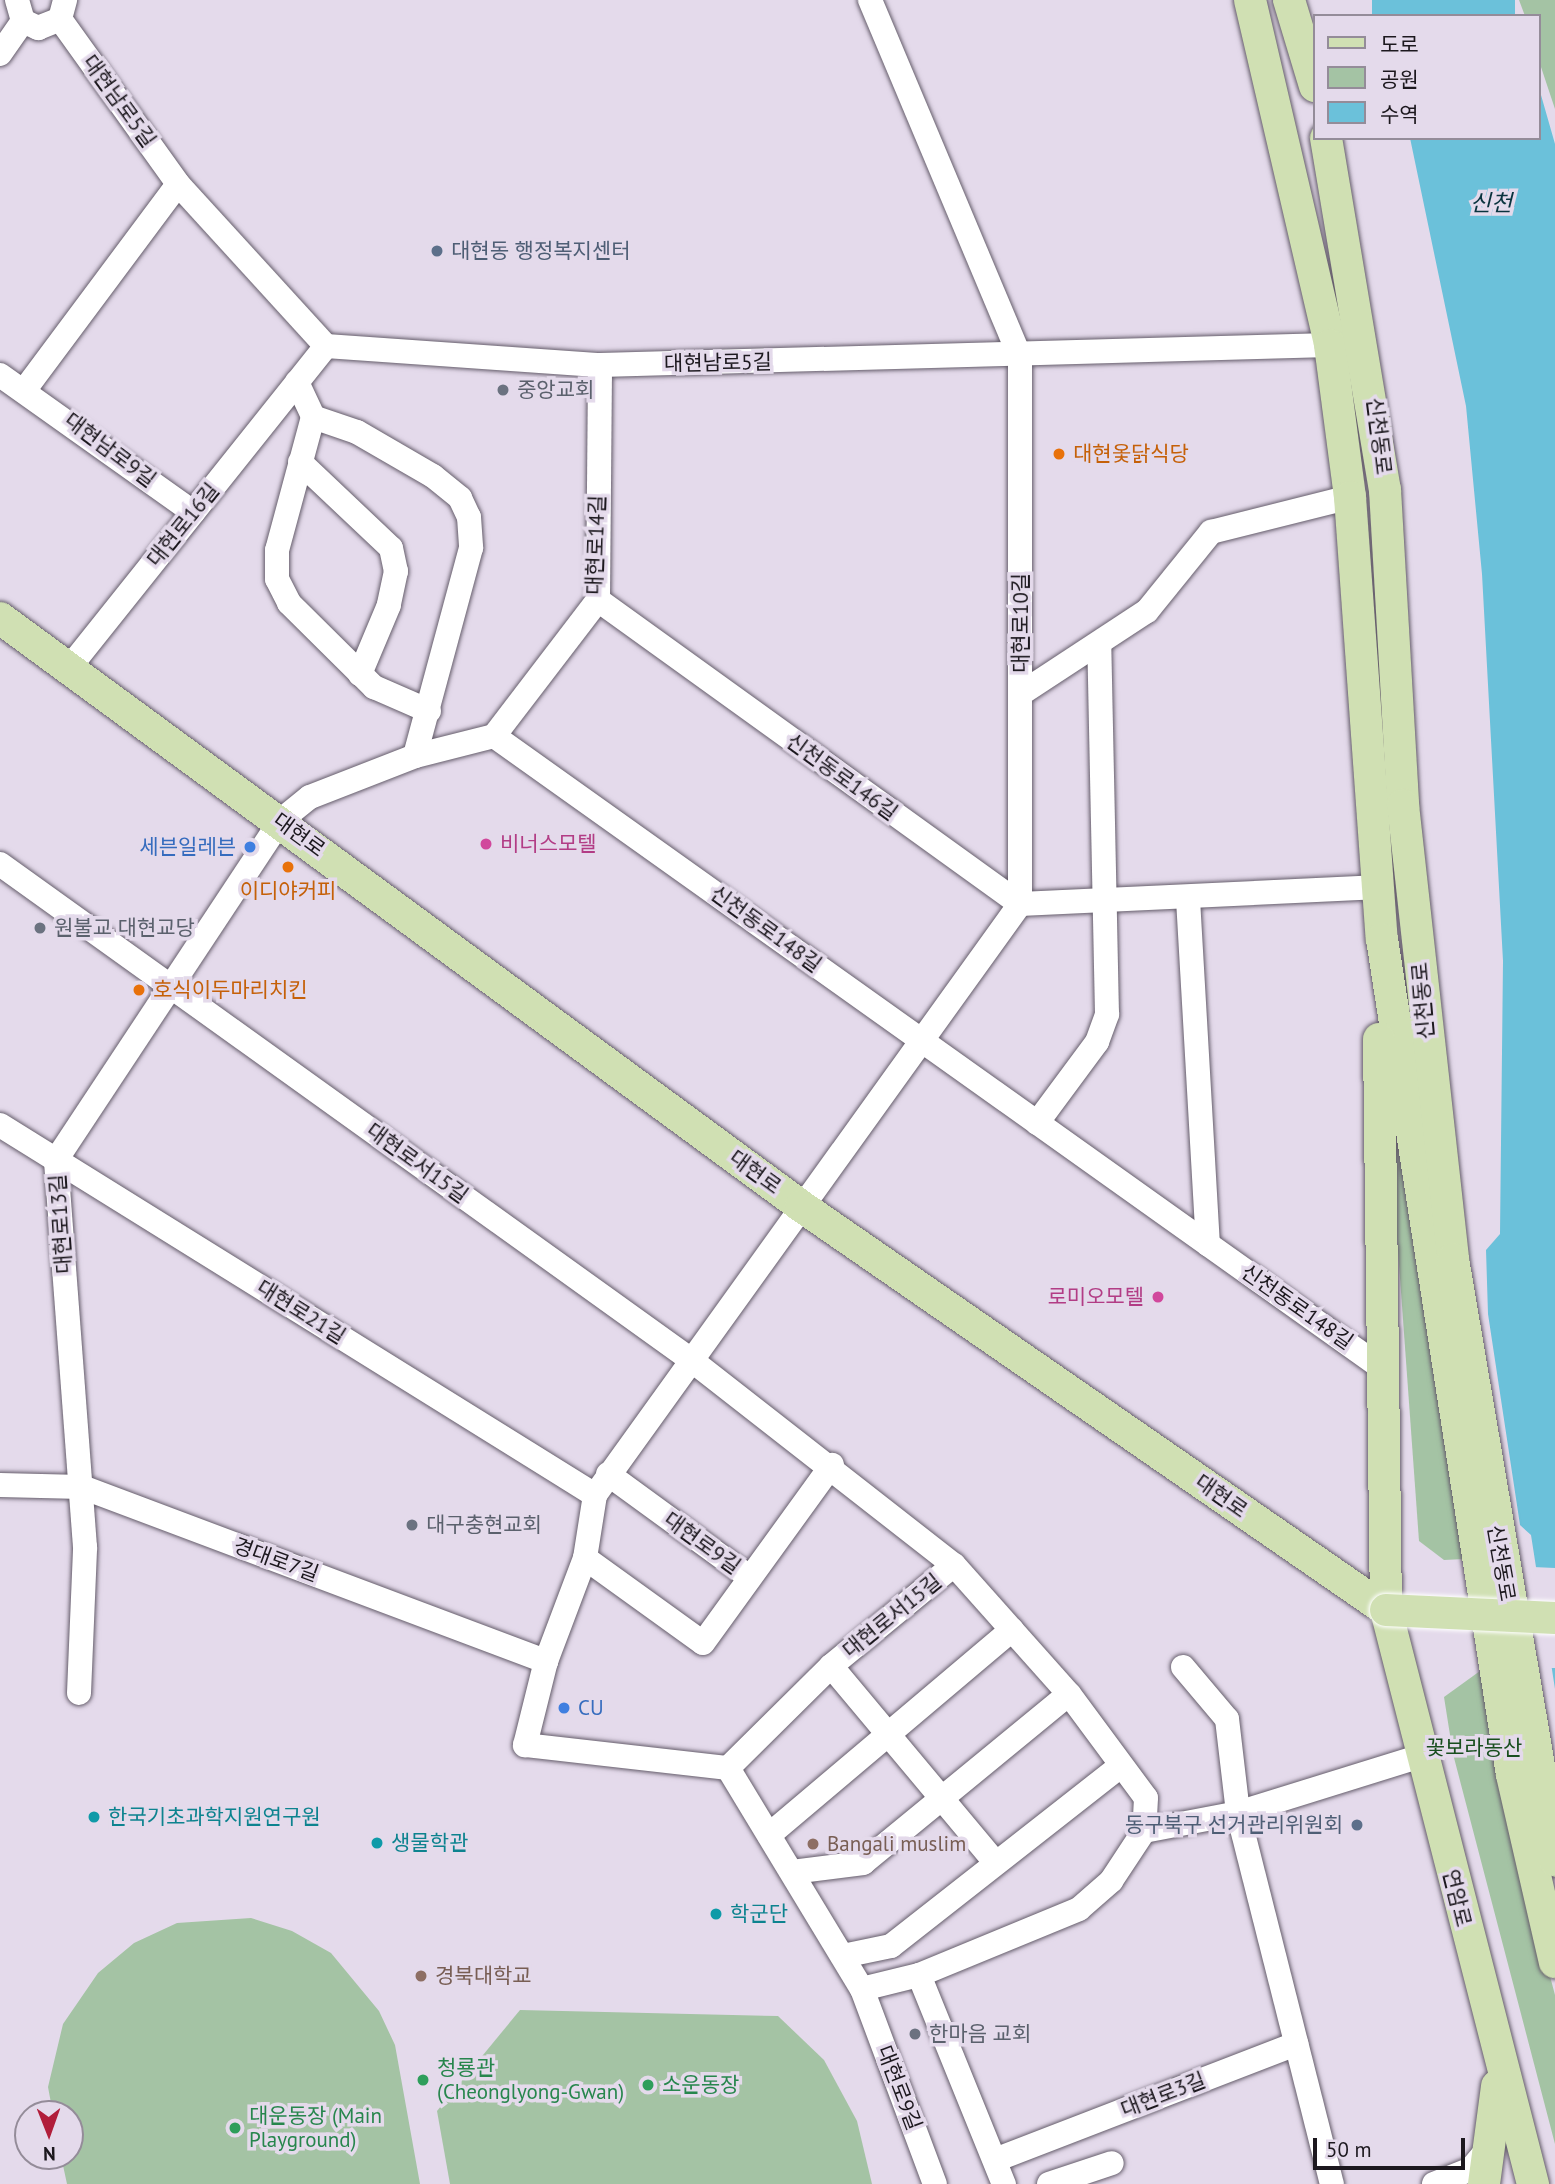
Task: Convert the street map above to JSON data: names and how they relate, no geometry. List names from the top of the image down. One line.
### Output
{"streets":{"main road":["신천동로","대현로","연암로"],"street":["대현남로5길","대현남로9길","대현로16길","대현로14길","대현로10길","신천동로146길","신천동로148길","대현로서15길","대현로13길","대현로21길","대현로9길","경대로7길","대현로3길"]},"crossings":[["대현남로5길","신천동로"],["대현남로5길","대현로16길"],["대현남로5길","대현로14길"],["대현남로5길","대현로10길"],["신천동로","연암로"],["대현남로9길","대현로16길"],["대현로16길","대현로"],["대현로14길","신천동로146길"],["대현로14길","신천동로148길"],["대현로10길","신천동로146길"],["대현로","대현로13길"],["대현로","연암로"],["신천동로148길","연암로"],["대현로서15길","대현로13길"],["대현로13길","대현로21길"],["대현로13길","경대로7길"]],"water":["신천"],"parks":["꽃보라동산"],"places":["대현동 행정복지센터","중앙교회","대현옻닭식당","비너스모텔","세븐일레븐","이디야커피","원불교 대현교당","호식이두마리치킨","로미오모텔","대구충현교회","CU","한국기초과학지원연구원","동구북구 선거관리위원회","생물학관","Bangali muslim","학군단","경북대학교","한마음 교회","청룡관 (Cheonglyong-Gwan)","소운동장","대운동장 (Main Playground)"],"legend":["도로","공원","수역"],"scale_bar":"50 m","north":"bottom"}
